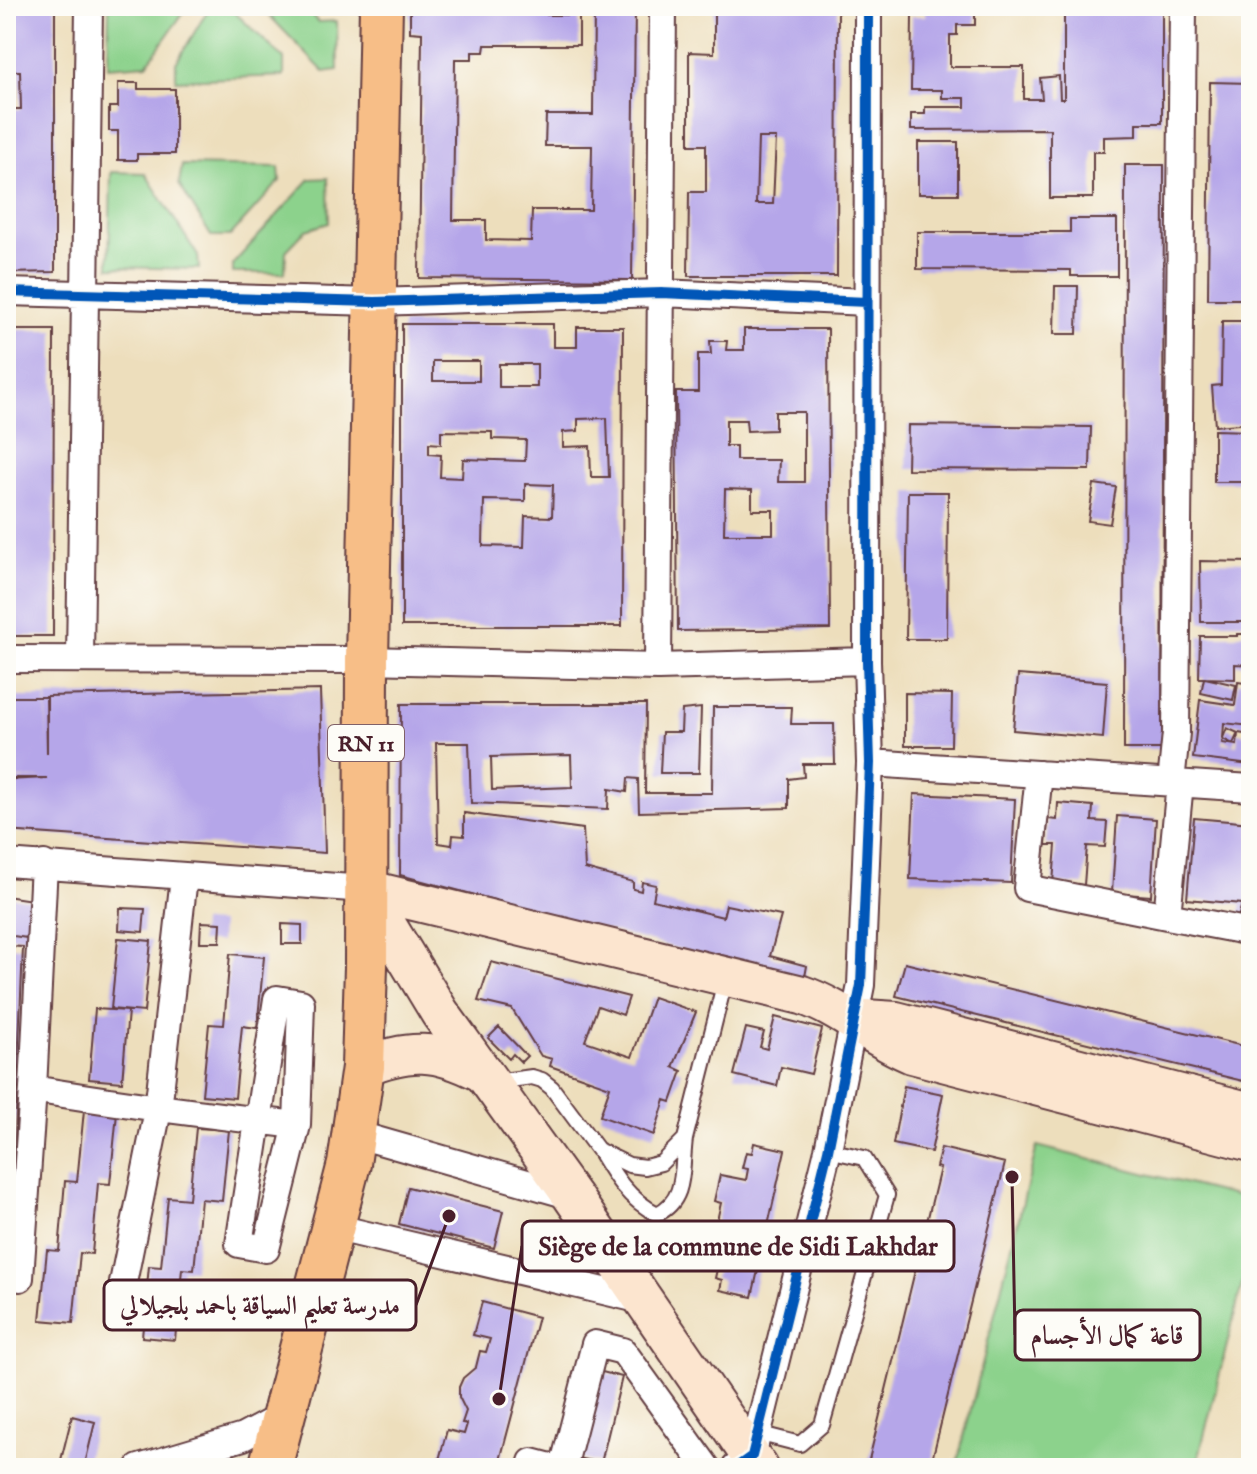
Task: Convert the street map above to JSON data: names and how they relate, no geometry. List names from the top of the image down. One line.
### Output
{"streets":{"main road":["RN 11"]},"places":["قاعة كمال الأجسام","مدرسة تعليم السياقة باحمد بلجيلالي","Siège de la commune de Sidi Lakhdar"]}
